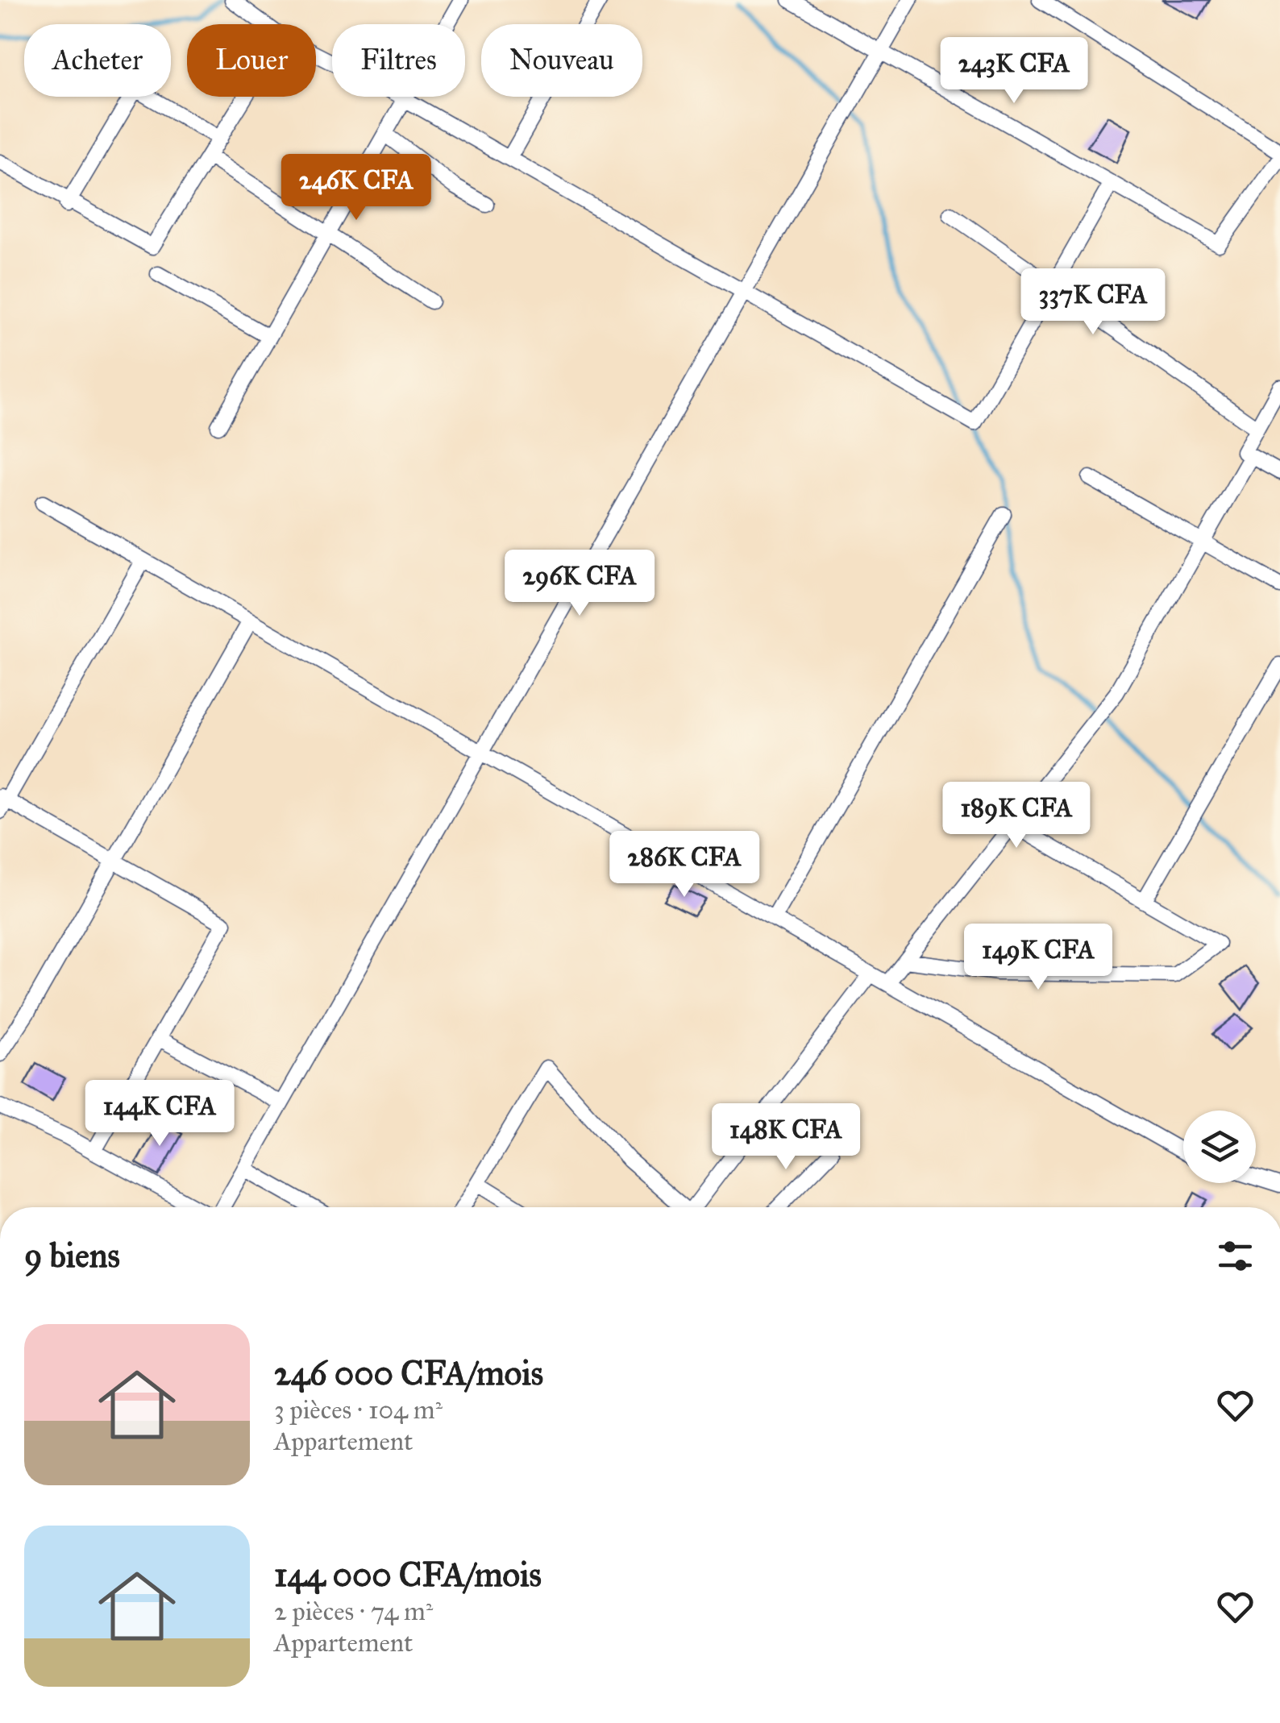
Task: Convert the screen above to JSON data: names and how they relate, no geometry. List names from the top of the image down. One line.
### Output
{"page":{"chip":["Acheter","Louer","Filtres","Nouveau"],"price":["243K CFA","246K CFA","337K CFA","296K CFA","189K CFA","286K CFA","149K CFA","144K CFA","148K CFA"],"heading":"9 biens","list":[{"name":"246 000 CFA/mois","note":"3 pièces · 104 m² · Appartement"},{"name":"144 000 CFA/mois","note":"2 pièces · 74 m² · Appartement"}]}}
